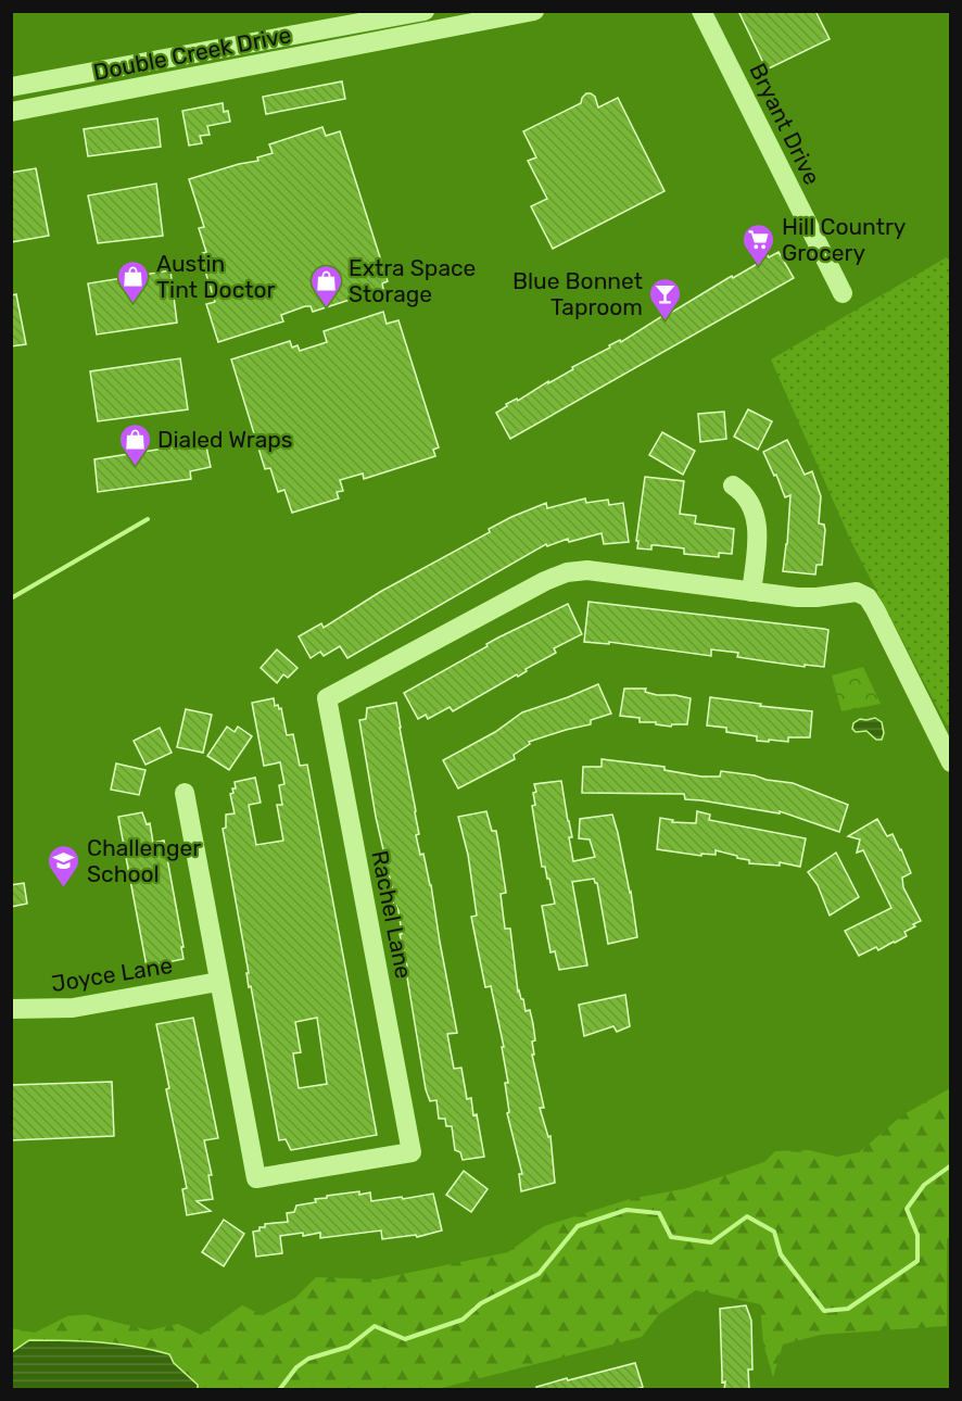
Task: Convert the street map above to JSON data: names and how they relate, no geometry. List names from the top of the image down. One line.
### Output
{"streets":{"street":["Double Creek Drive","Bryant Drive","Rachel Lane","Joyce Lane"]},"crossings":[["Rachel Lane","Joyce Lane"]],"places":{"supermarket":["Hill Country Grocery"],"shop":["Austin Tint Doctor","Extra Space Storage","Dialed Wraps"],"bar":["Blue Bonnet Taproom"],"school or university":["Challenger School"]}}
